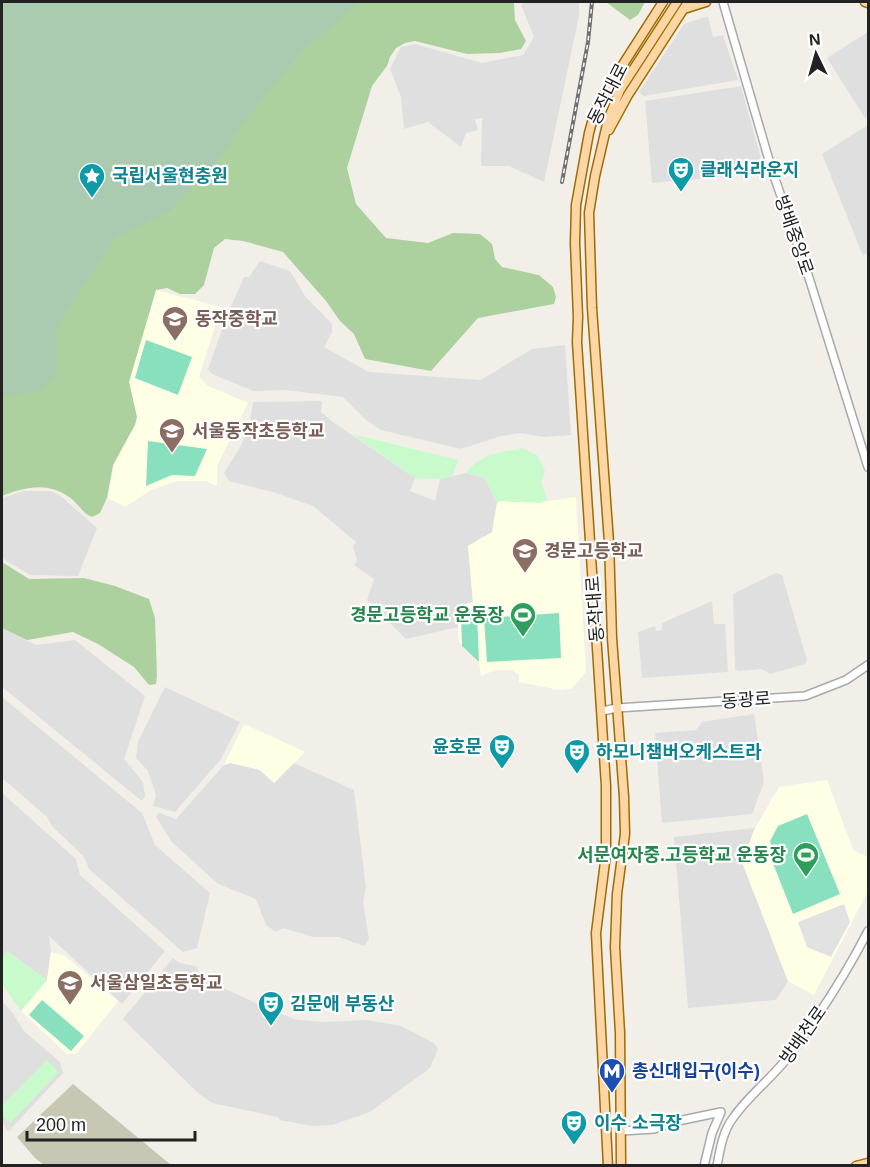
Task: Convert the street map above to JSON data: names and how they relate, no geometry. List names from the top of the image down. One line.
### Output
{"streets":{"main road":["동작대로"],"street":["방배중앙로","동광로","방배천로"]},"crossings":[["동작대로","동광로"]],"places":{"theatre":["클래식라운지","윤호문","하모니챔버오케스트라","김문애 부동산","이수 소극장"],"place":["국립서울현충원"],"school or university":["동작중학교","서울동작초등학교","경문고등학교","서울삼일초등학교"],"sports":["경문고등학교 운동장","서문여자중.고등학교 운동장"],"metro station":["총신대입구(이수)"]},"scale_bar":"200 m","north":"top"}
